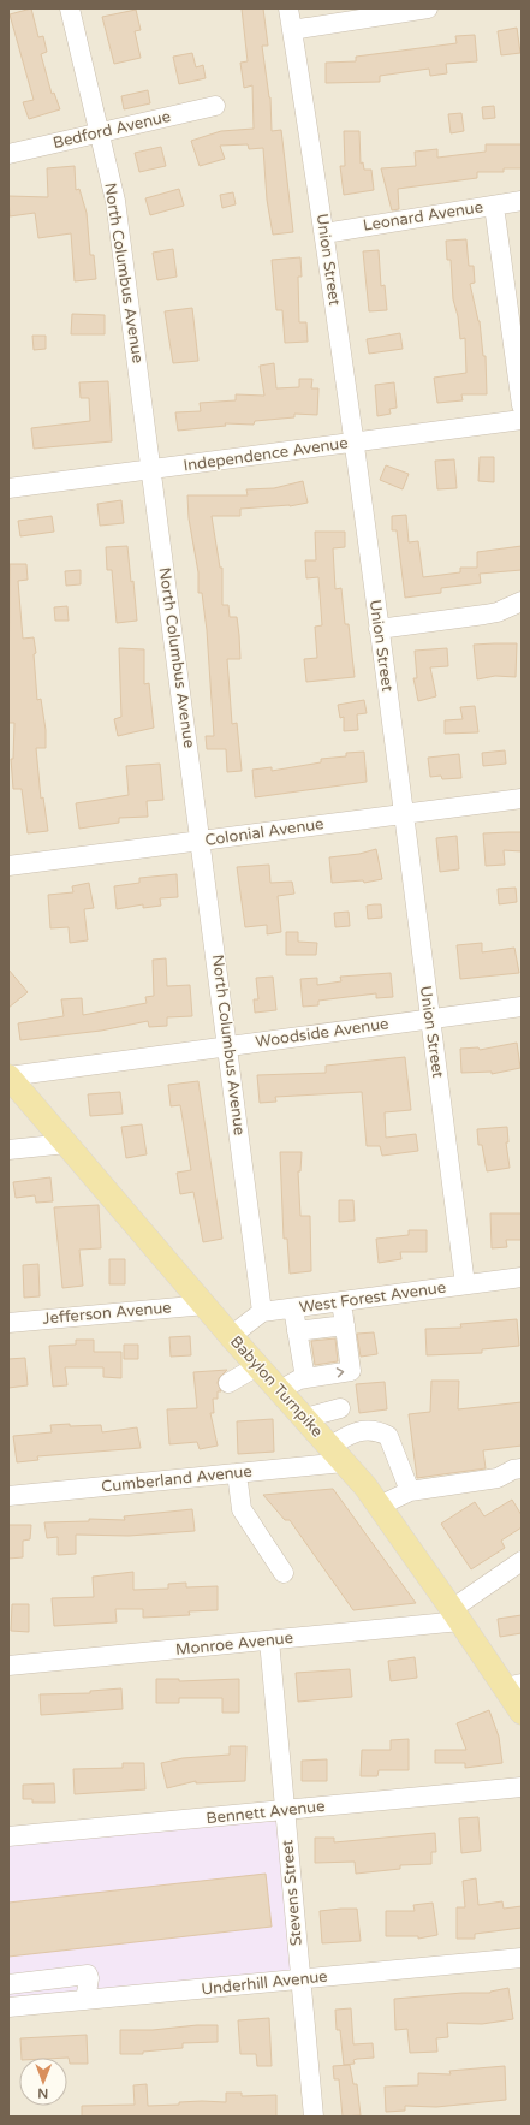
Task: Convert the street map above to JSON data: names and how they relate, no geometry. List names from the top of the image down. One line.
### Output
{"streets":{"main road":["Babylon Turnpike"],"street":["Bedford Avenue","Leonard Avenue","Union Street","North Columbus Avenue","Independence Avenue","Colonial Avenue","Woodside Avenue","West Forest Avenue","Jefferson Avenue","Cumberland Avenue","Monroe Avenue","Bennett Avenue","Stevens Street","Underhill Avenue"]},"crossings":[["Bedford Avenue","North Columbus Avenue"],["Leonard Avenue","Union Street"],["Union Street","Independence Avenue"],["Union Street","Colonial Avenue"],["Union Street","Woodside Avenue"],["Union Street","West Forest Avenue"],["North Columbus Avenue","Independence Avenue"],["North Columbus Avenue","Colonial Avenue"],["North Columbus Avenue","Woodside Avenue"],["North Columbus Avenue","West Forest Avenue"],["Woodside Avenue","Babylon Turnpike"],["Jefferson Avenue","Babylon Turnpike"],["Babylon Turnpike","Cumberland Avenue"],["Babylon Turnpike","Monroe Avenue"],["Monroe Avenue","Stevens Street"],["Bennett Avenue","Stevens Street"],["Stevens Street","Underhill Avenue"]],"north":"bottom"}
